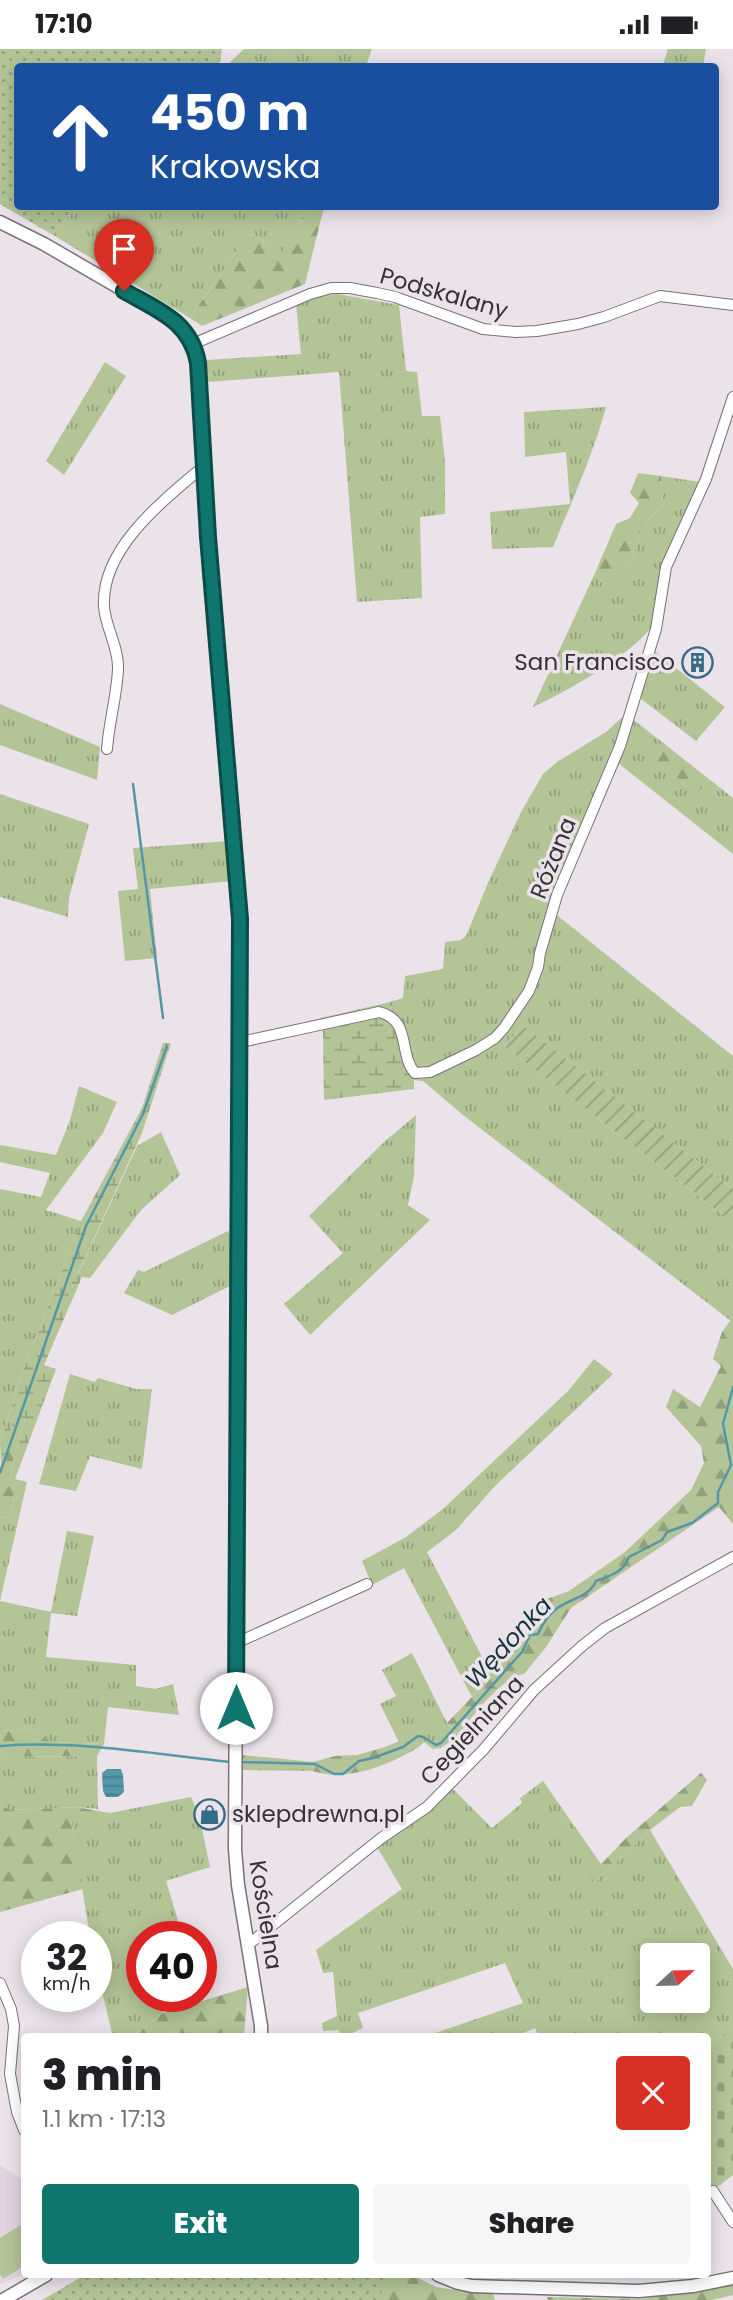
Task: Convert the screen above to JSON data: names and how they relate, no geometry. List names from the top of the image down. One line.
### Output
{"streets":{"street":["Podskalany","Różana","Cegielniana","Kościelna"]},"crossings":[["Podskalany","Kościelna"],["Różana","Kościelna"],["Cegielniana","Kościelna"]],"water":["Wędonka"],"places":{"building":["San Francisco"],"shop":["sklepdrewna.pl"]},"north":"right","page":{"status":"17:10","turn":["450 m","Krakowska"],"speed":"32 km/h","limit":"40","heading":["3 min","1.1 km · 17:13"],"buttons":["Exit","Share"]}}
